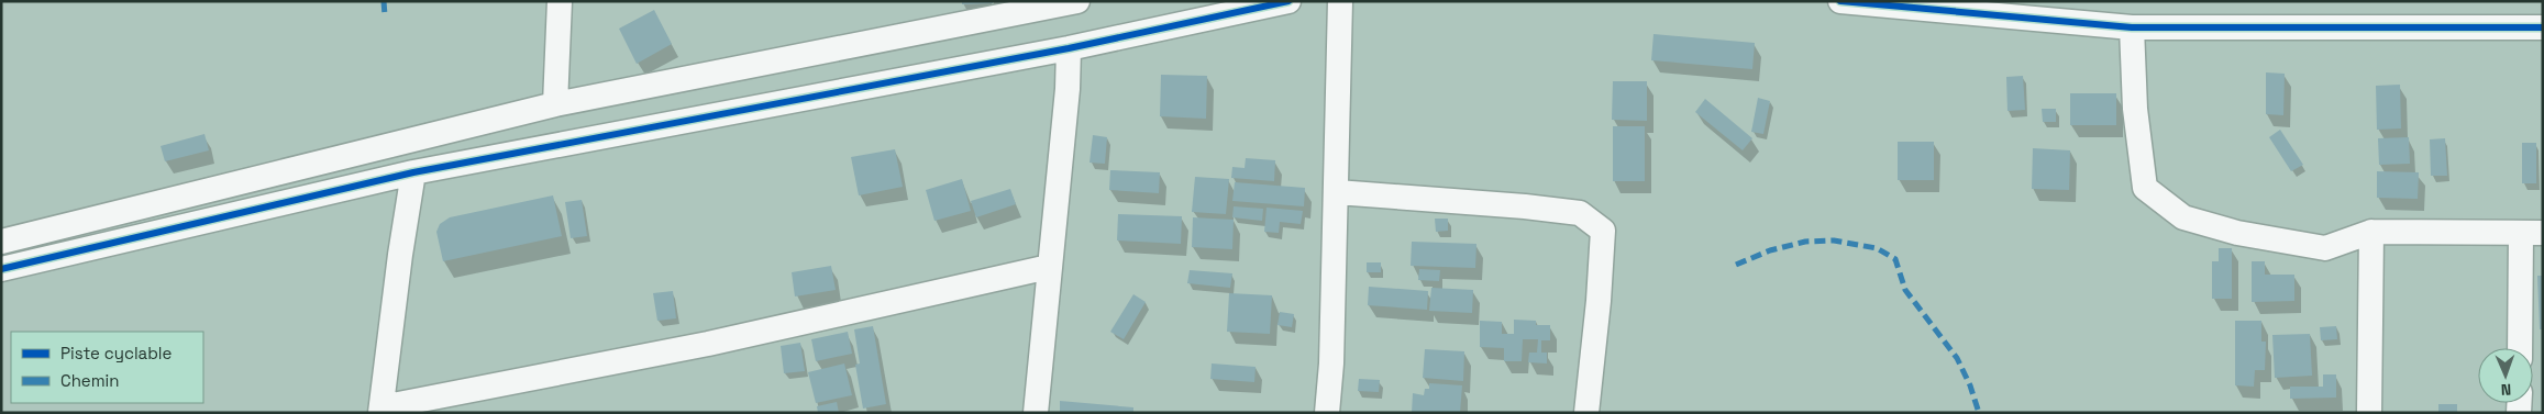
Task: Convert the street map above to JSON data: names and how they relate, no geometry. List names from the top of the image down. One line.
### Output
{"legend":["Piste cyclable","Chemin"],"north":"bottom"}
